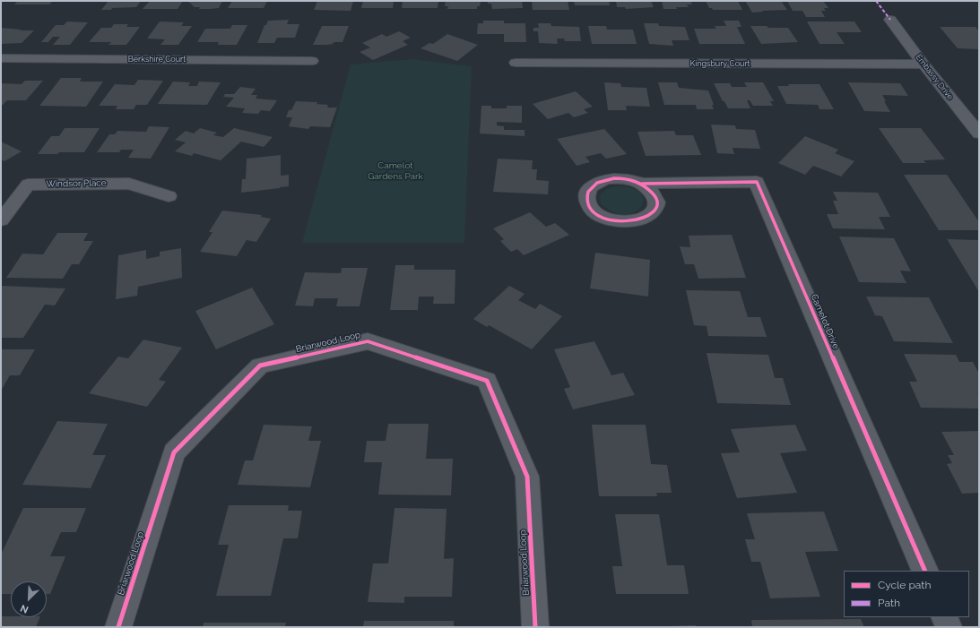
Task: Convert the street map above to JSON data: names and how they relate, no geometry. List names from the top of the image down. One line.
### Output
{"streets":{"street":["Berkshire Court","Kingsbury Court","Embassy Drive","Windsor Place","Camelot Drive","Briarwood Loop"]},"crossings":[["Kingsbury Court","Embassy Drive"]],"parks":["Camelot Gardens Park"],"legend":["Cycle path","Path"],"north":"bottom left"}
